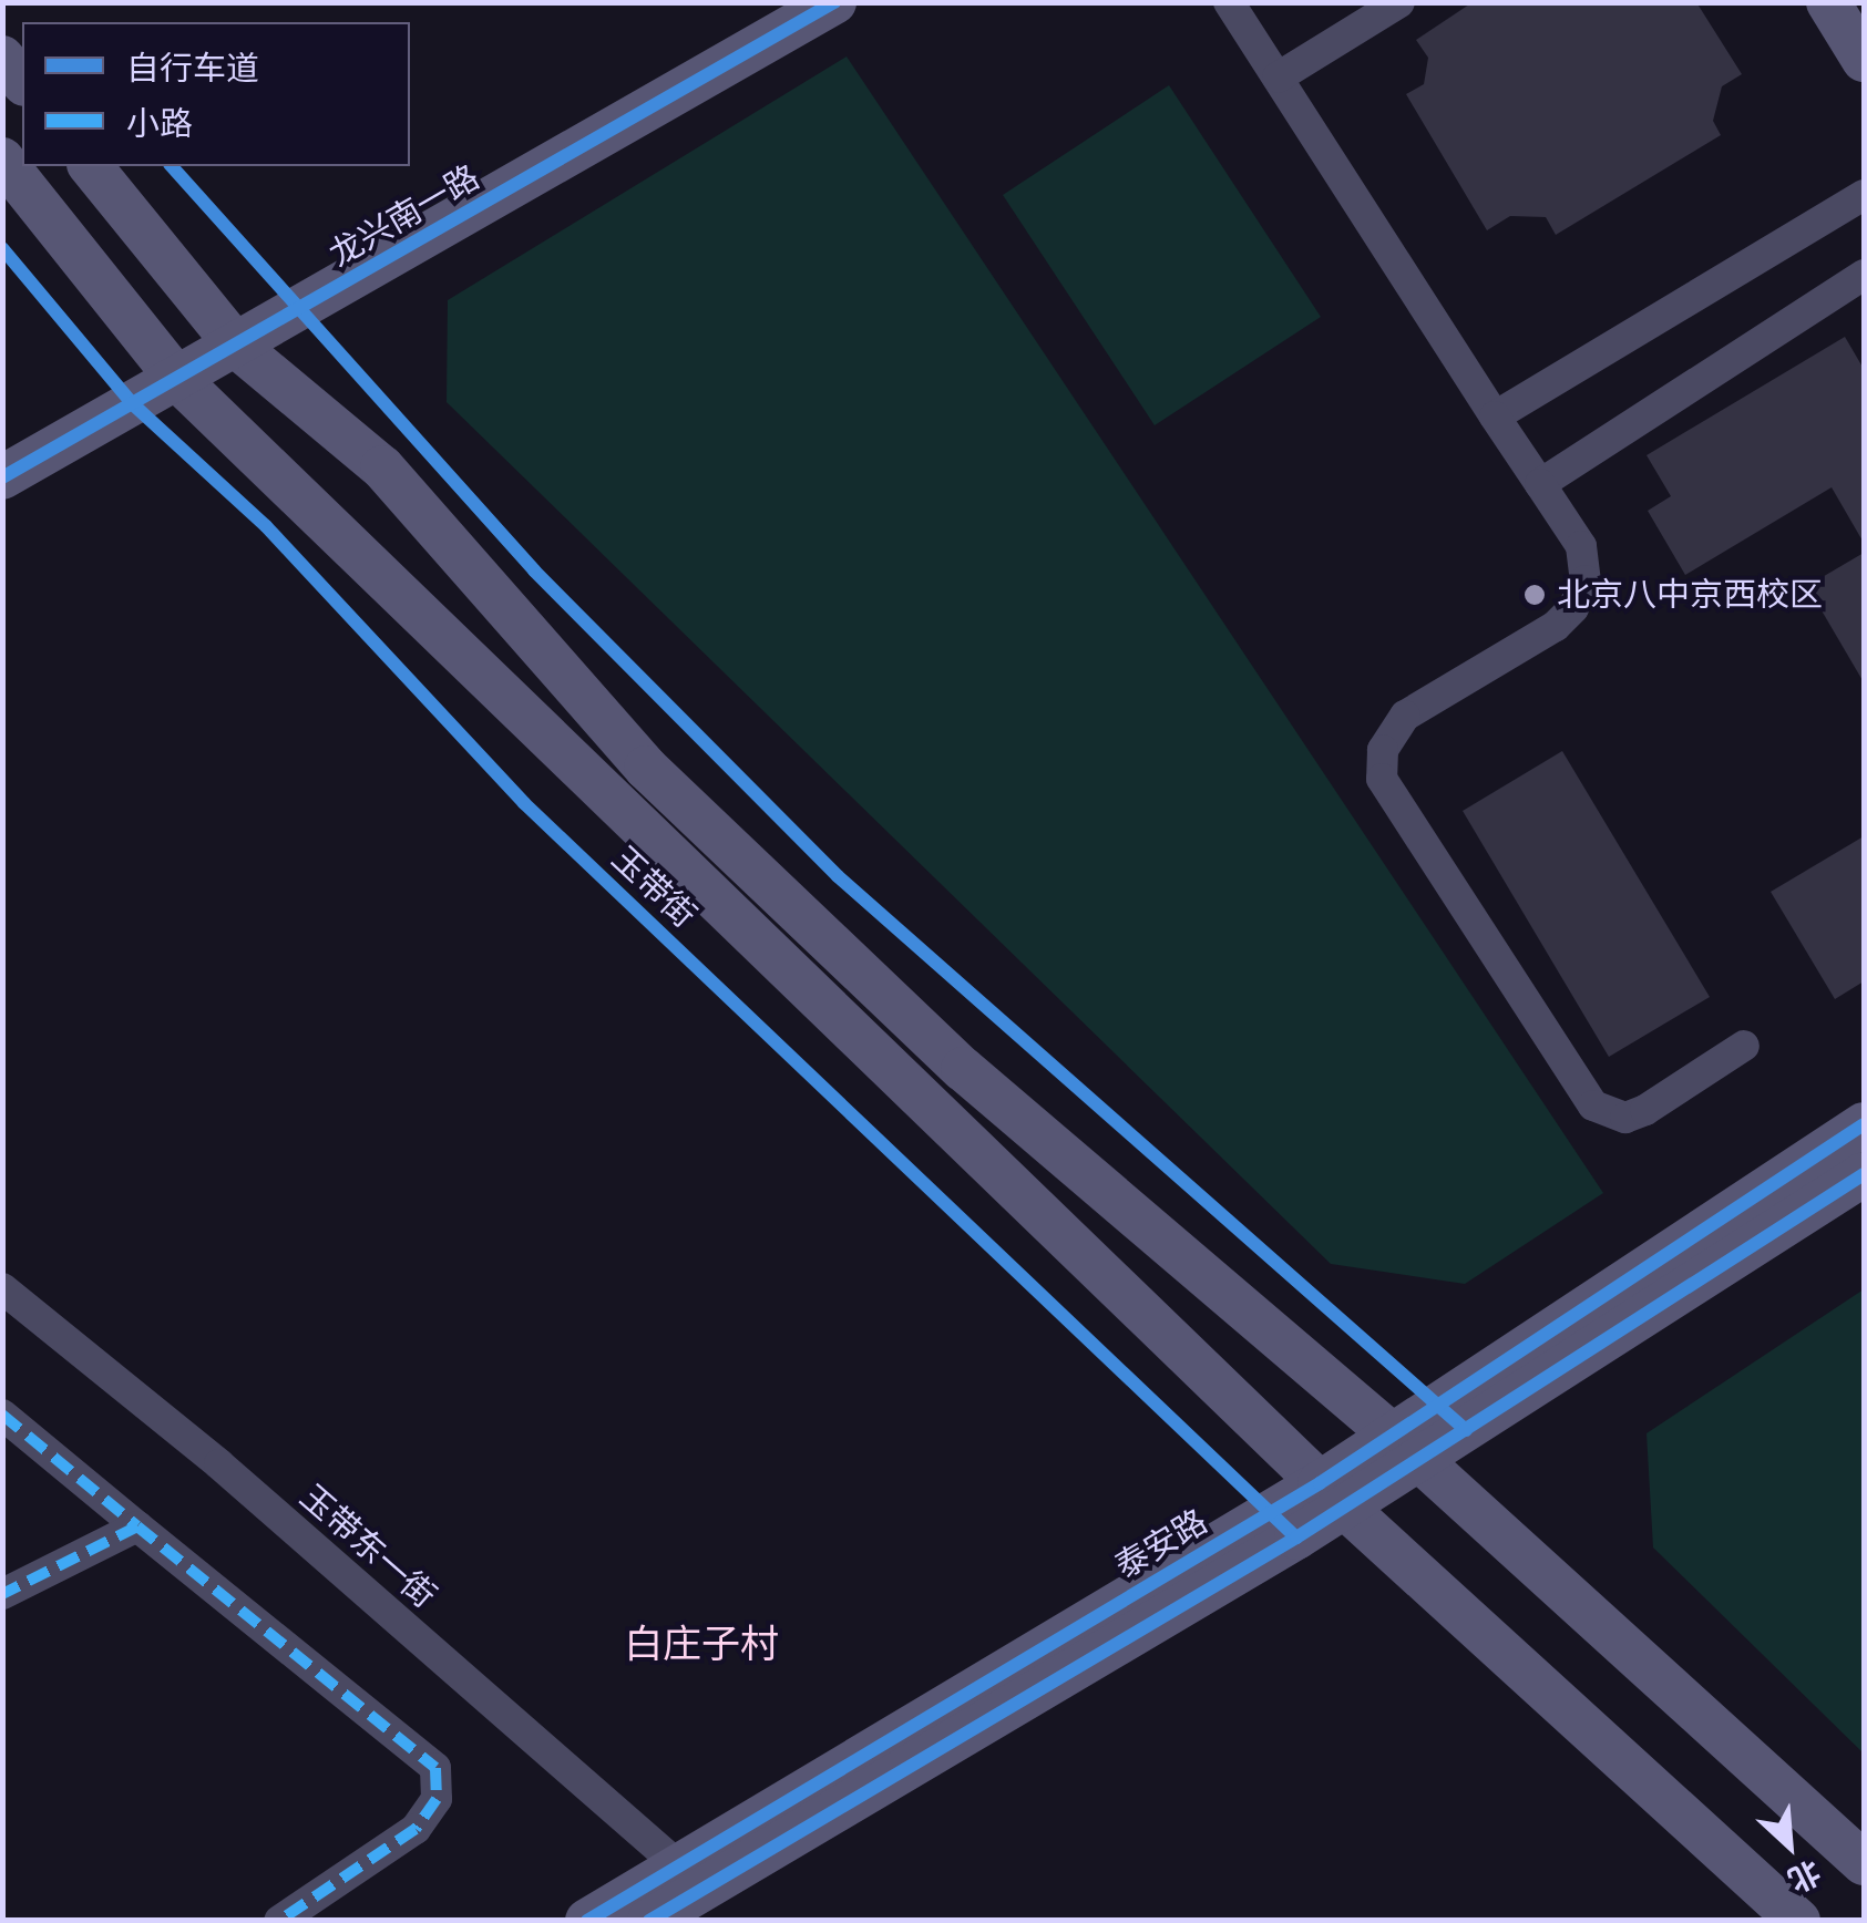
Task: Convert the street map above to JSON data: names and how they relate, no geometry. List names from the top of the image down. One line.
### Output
{"streets":{"main road":["龙兴南一路","玉带街","泰安路"],"street":["玉带东一街"]},"crossings":[["龙兴南一路","玉带街"],["玉带街","泰安路"],["泰安路","玉带东一街"]],"districts":["白庄子村"],"places":["北京八中京西校区"],"legend":["自行车道","小路"],"north":"bottom right"}
